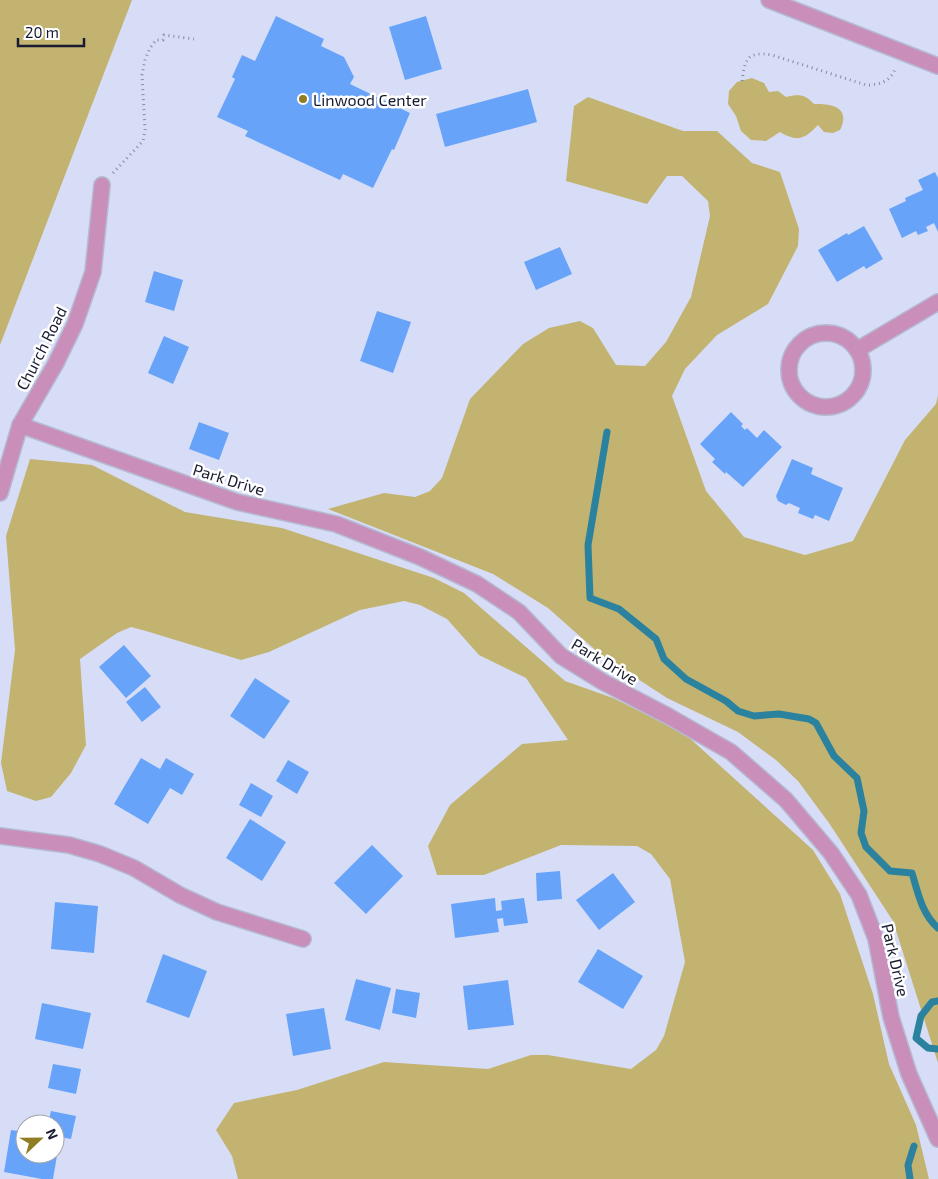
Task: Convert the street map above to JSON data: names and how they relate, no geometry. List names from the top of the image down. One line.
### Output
{"streets":{"street":["Church Road","Park Drive"]},"crossings":[["Church Road","Park Drive"]],"places":["Linwood Center"],"scale_bar":"20 m","north":"right"}
